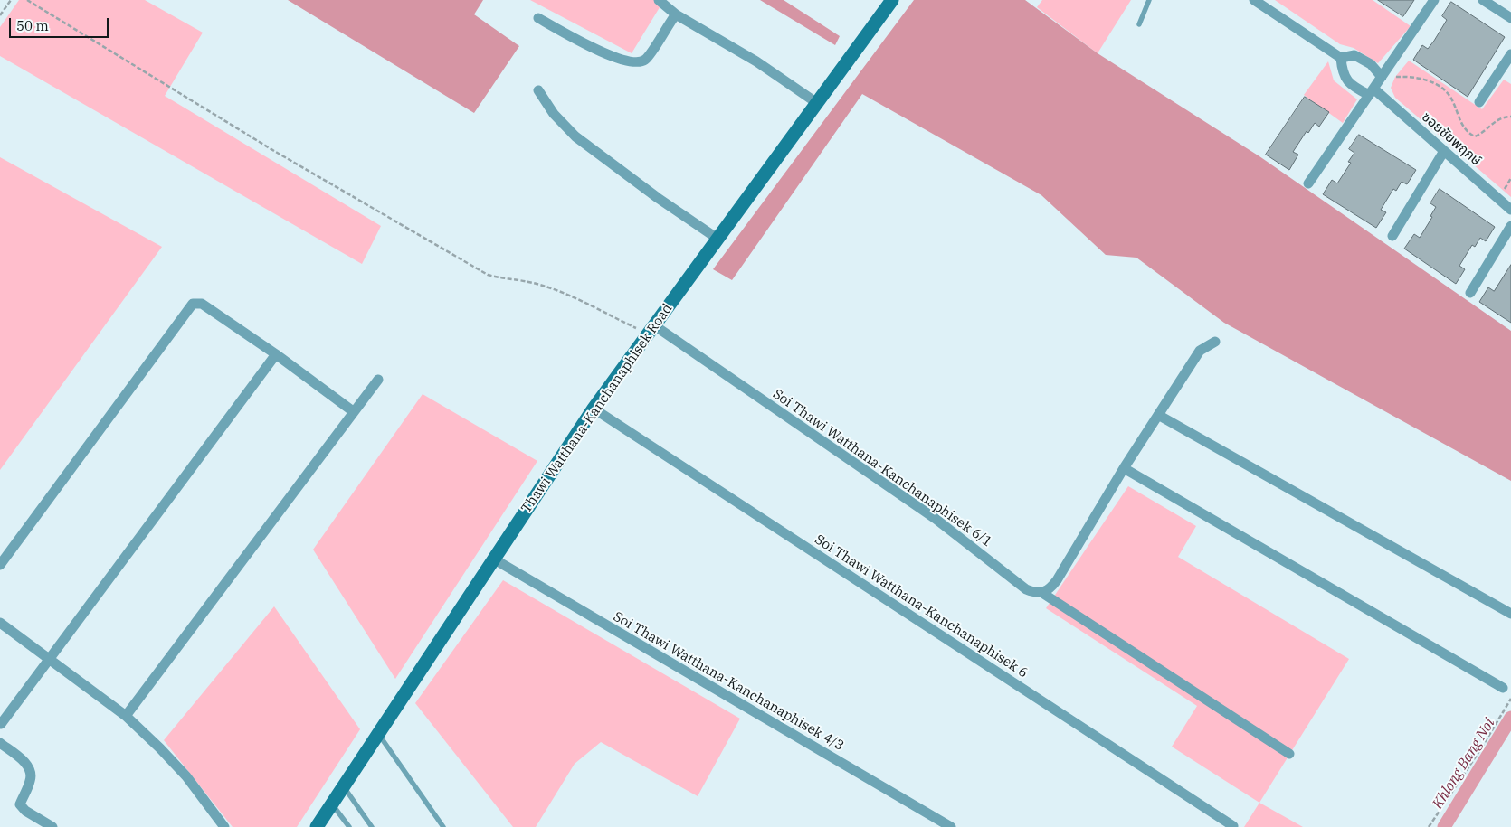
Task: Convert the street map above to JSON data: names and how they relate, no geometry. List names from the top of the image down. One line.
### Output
{"streets":{"street":["ซอยชัยพฤกษ์","Thawi Watthana-Kanchanaphisek Road","Soi Thawi Watthana-Kanchanaphisek 6/1","Soi Thawi Watthana-Kanchanaphisek 6","Soi Thawi Watthana-Kanchanaphisek 4/3"]},"crossings":[["Thawi Watthana-Kanchanaphisek Road","Soi Thawi Watthana-Kanchanaphisek 6/1"],["Thawi Watthana-Kanchanaphisek Road","Soi Thawi Watthana-Kanchanaphisek 6"],["Thawi Watthana-Kanchanaphisek Road","Soi Thawi Watthana-Kanchanaphisek 4/3"]],"water":["Khlong Bang Noi"],"scale_bar":"50 m"}
